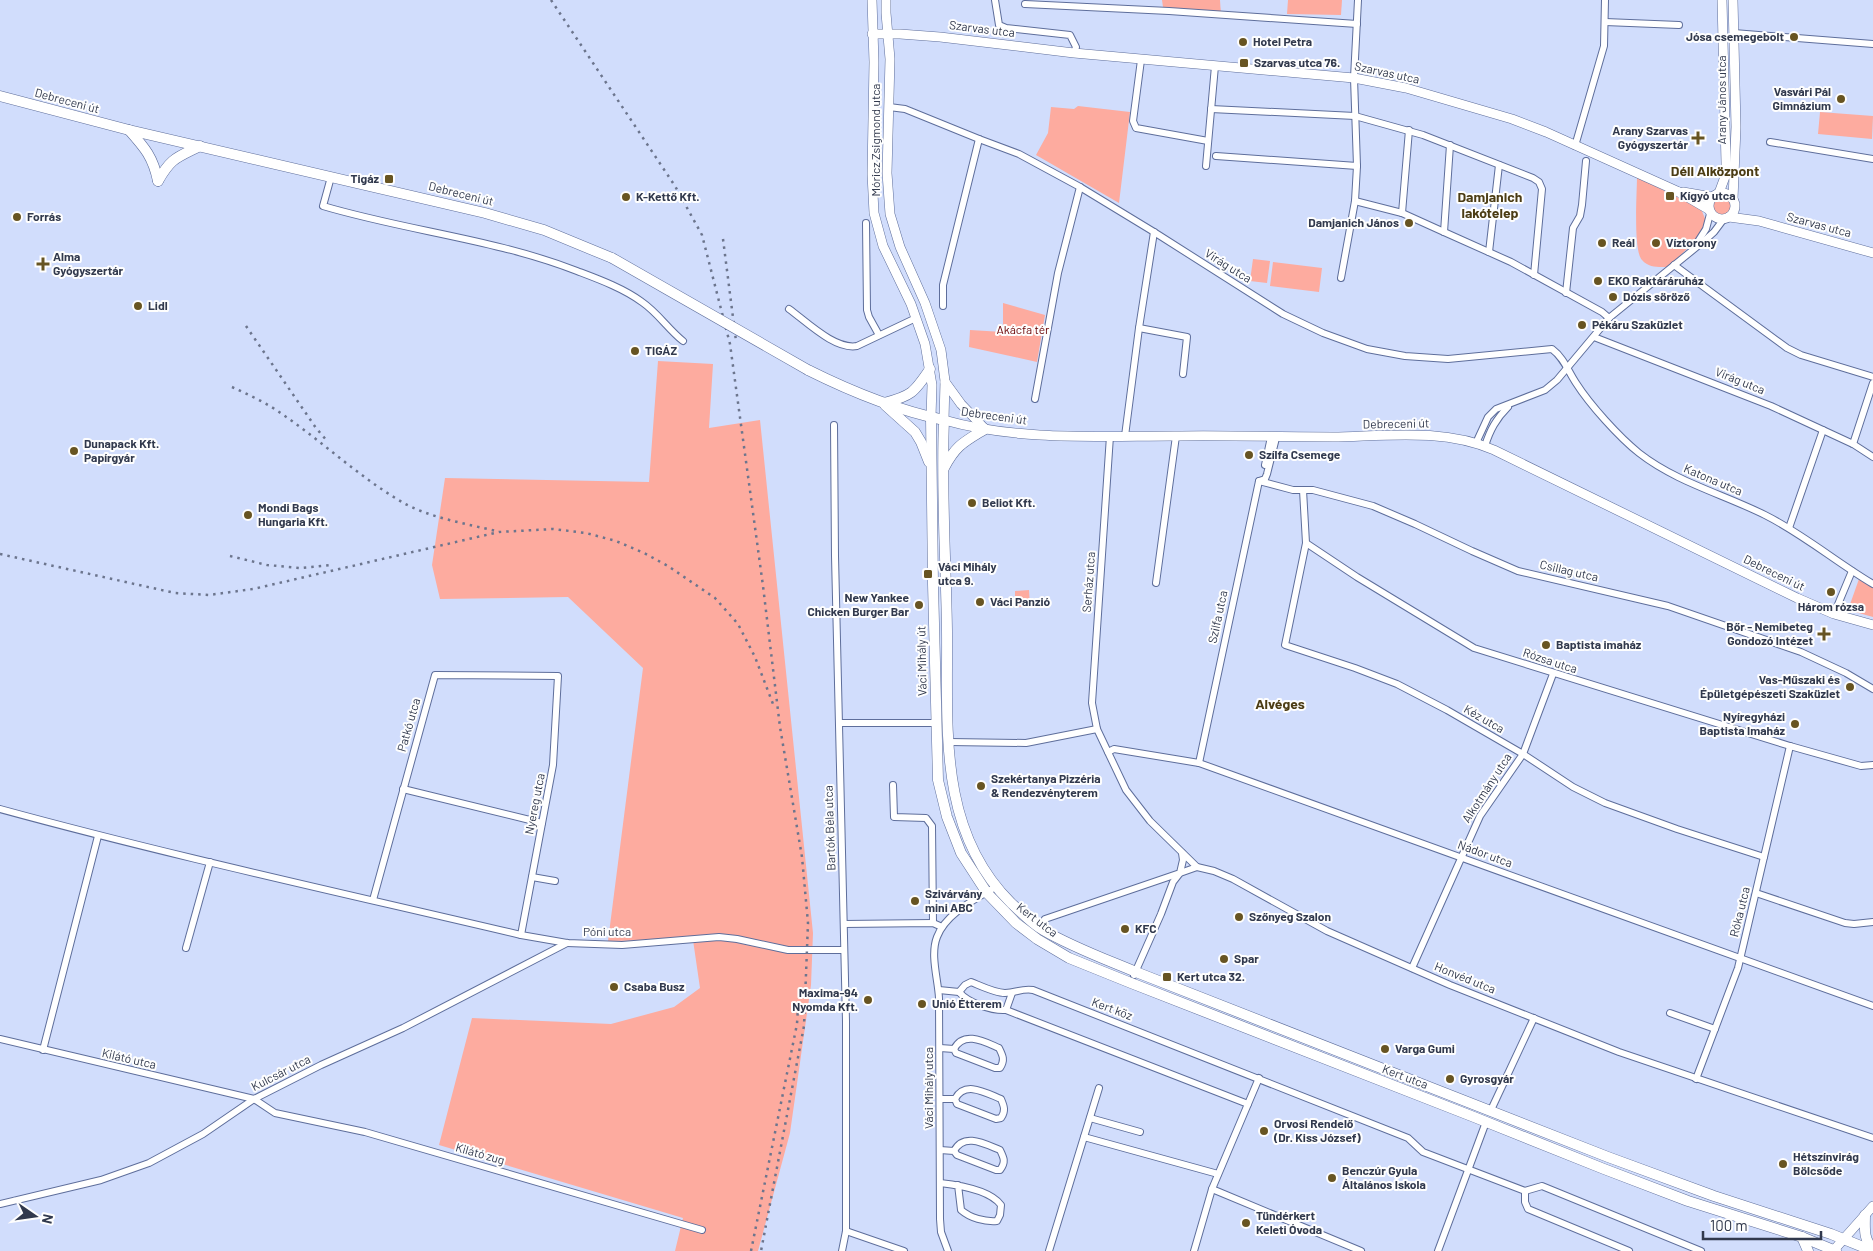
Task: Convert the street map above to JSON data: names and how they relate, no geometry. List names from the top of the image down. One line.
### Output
{"streets":{"main road":["Debreceni út","Váci Mihály út","Kert utca"],"street":["Szarvas utca","Arany János utca","Móricz Zsigmond utca","Virág utca","Katona utca","Csillag utca","Serház utca","Szilfa utca","Rózsa utca","Kéz utca","Patkó utca","Alkotmány utca","Nyereg utca","Bartók Béla utca","Nádor utca","Róka utca","Póni utca","Honvéd utca","Kert köz","Kilátó utca","Kulcsár utca","Váci Mihály utca","Kilátó zug"]},"crossings":[["Szarvas utca","Arany János utca"],["Szarvas utca","Móricz Zsigmond utca"],["Debreceni út","Móricz Zsigmond utca"],["Debreceni út","Serház utca"],["Debreceni út","Szilfa utca"],["Debreceni út","Váci Mihály út"],["Móricz Zsigmond utca","Virág utca"],["Móricz Zsigmond utca","Váci Mihály út"],["Virág utca","Katona utca"],["Csillag utca","Szilfa utca"],["Szilfa utca","Nádor utca"],["Váci Mihály út","Kert utca"],["Váci Mihály út","Váci Mihály utca"],["Rózsa utca","Kéz utca"],["Rózsa utca","Alkotmány utca"],["Rózsa utca","Róka utca"],["Kéz utca","Alkotmány utca"],["Kéz utca","Róka utca"],["Patkó utca","Nyereg utca"],["Patkó utca","Póni utca"],["Alkotmány utca","Nádor utca"],["Alkotmány utca","Honvéd utca"],["Nyereg utca","Póni utca"],["Bartók Béla utca","Póni utca"],["Nádor utca","Róka utca"],["Nádor utca","Honvéd utca"],["Róka utca","Honvéd utca"],["Kert utca","Váci Mihály utca"],["Póni utca","Kulcsár utca"],["Kert köz","Váci Mihály utca"],["Kilátó utca","Kulcsár utca"],["Kilátó utca","Kilátó zug"],["Kulcsár utca","Kilátó zug"]],"districts":["Déli Alközpont","Damjanich lakótelep","Alvéges"],"parks":["Akácfa tér"],"places":{"other":["Jósa csemegebolt","Hotel Petra","Vasvári Pál Gimnázium","K-Kettő Kft.","Forrás","Damjanich János","Reál","Víztorony","EKO Raktáráruház","Dózis söröző","Lidl","Pékáru Szaküzlet","TIGÁZ","Dunapack Kft. Papírgyár","Szílfa Csemege","Beliot Kft.","Mondi Bags Hungaria Kft.","Három rózsa","Váci Panzió","New Yankee Chicken Burger Bar","Baptista imaház","Vas-Műszaki és Épületgépészeti Szaküzlet","Nyíregyházi Baptista Imaház","Szekértanya Pizzéria & Rendezvényterem","Szivárvány mini ABC","Szőnyeg Szalon","KFC","Spar","Csaba Busz","Maxima-94 Nyomda Kft.","Unió Étterem","Varga Gumi","Gyrosgyár","Orvosi Rendelő (Dr. Kiss József)","Hétszínvirág Bölcsőde","Benczúr Gyula Általános Iskola","Tündérkert Keleti Óvoda"],"transit":["Szarvas utca 76.","Tigáz","Kígyó utca","Váci Mihály utca 9.","Kert utca 32."],"health":["Arany Szarvas Gyógyszertár","Alma Gyógyszertár","Bőr - Nemibeteg Gondozó Intézet"]},"scale_bar":"100 m","north":"right"}
